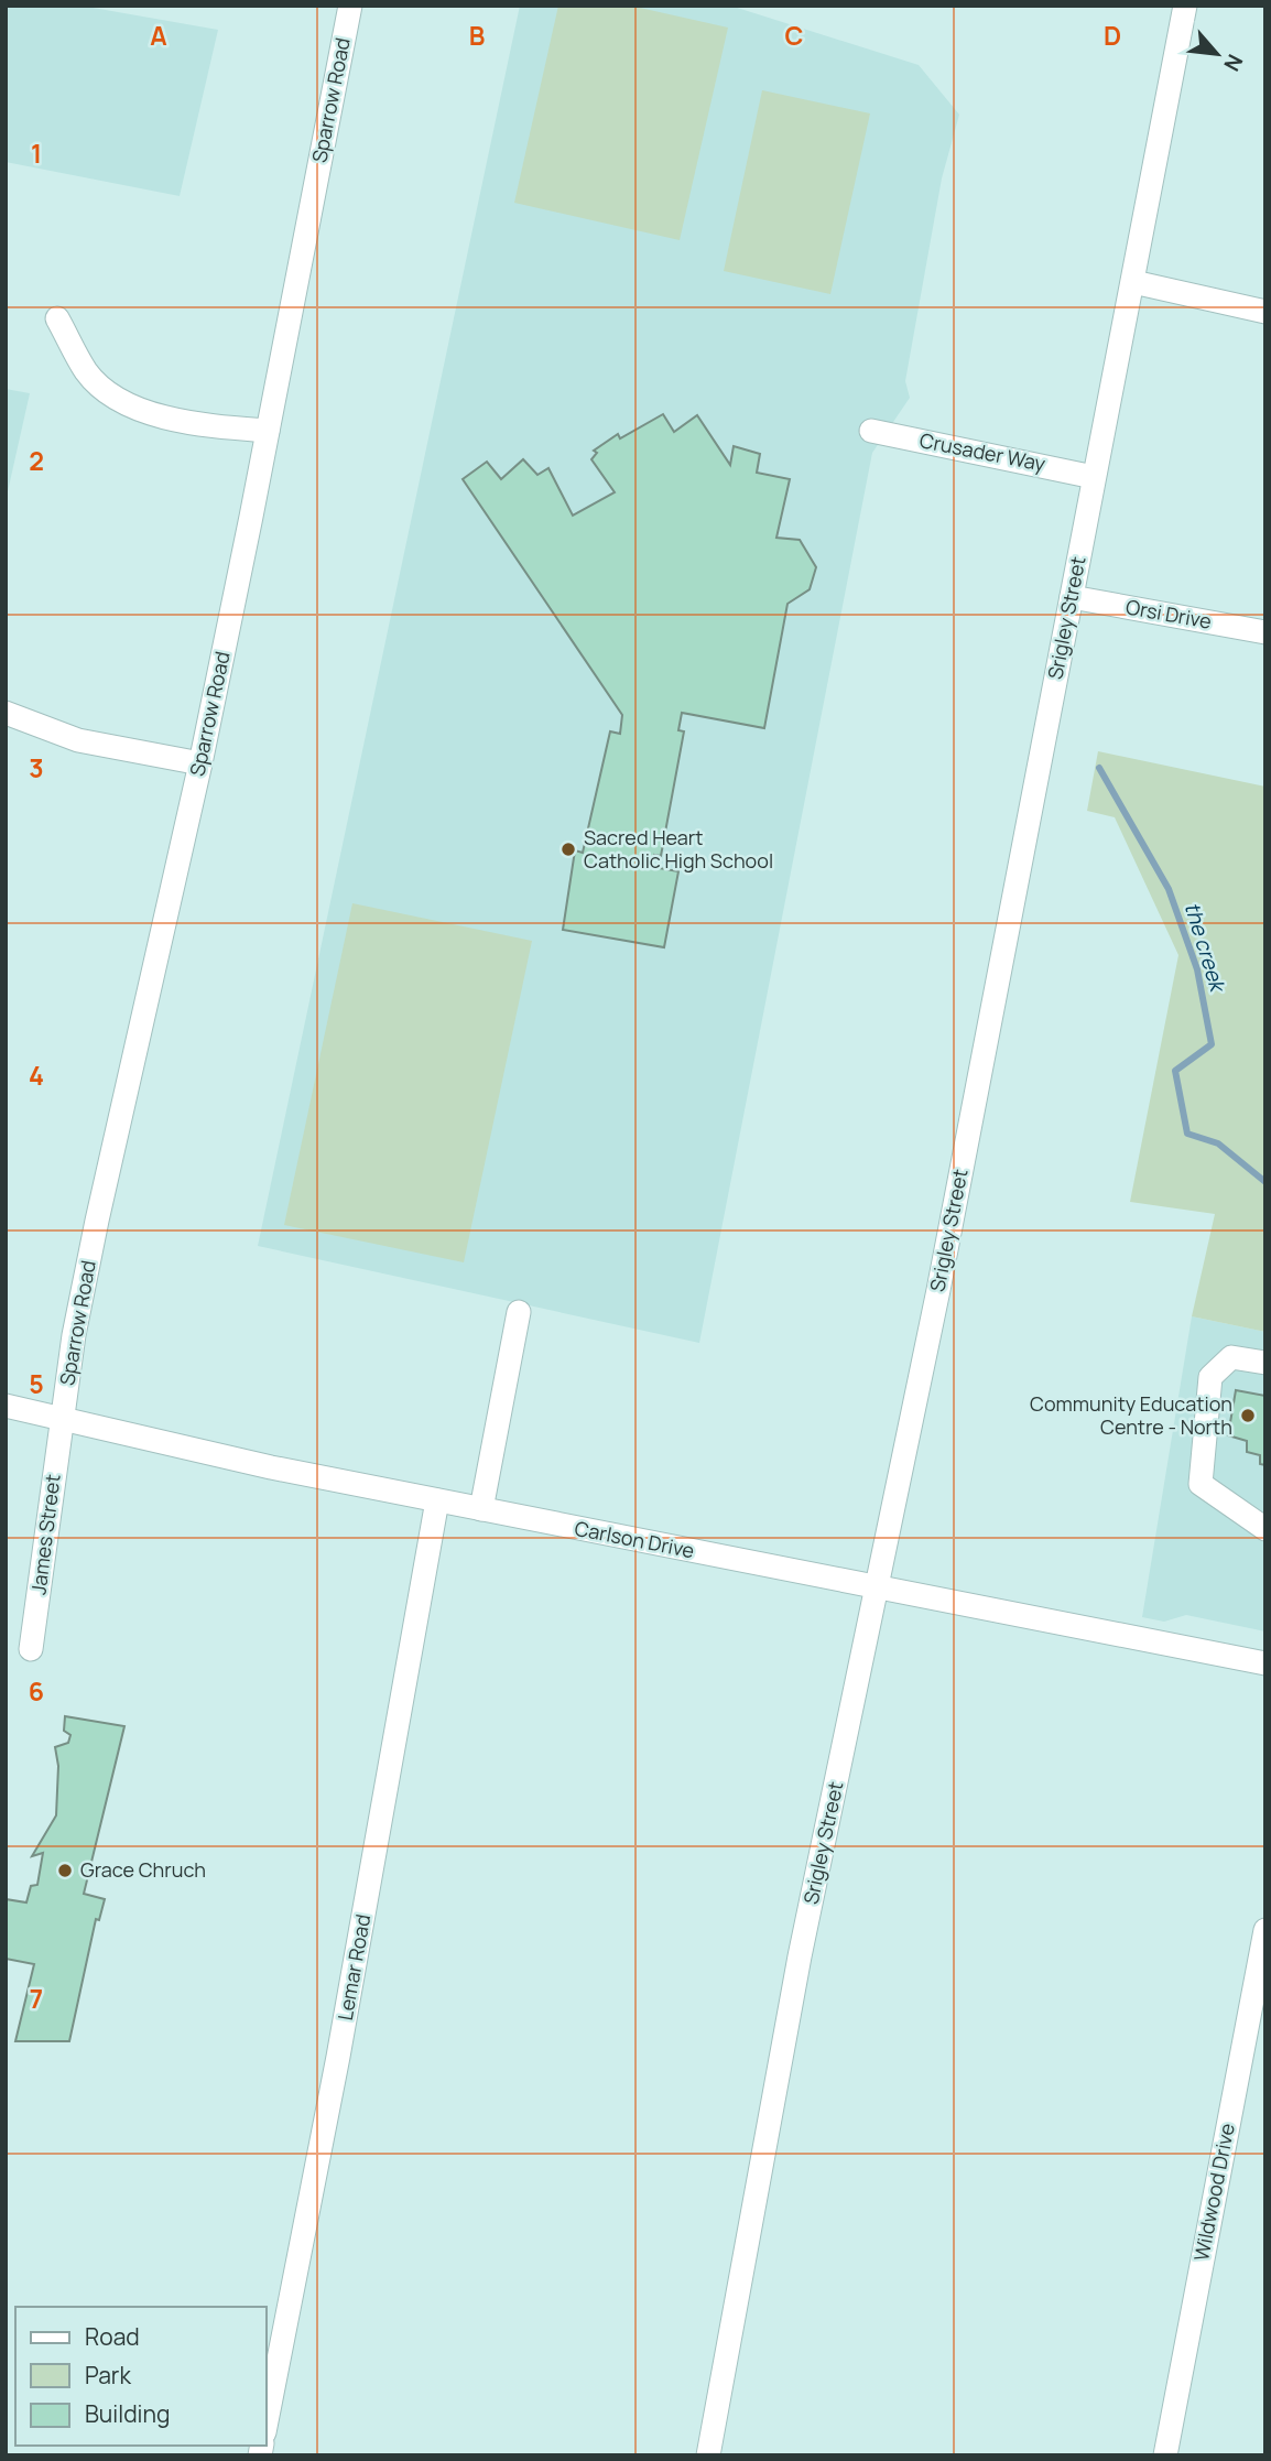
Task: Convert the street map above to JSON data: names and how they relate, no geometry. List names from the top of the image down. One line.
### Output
{"streets":{"street":["Sparrow Road","Crusader Way","Orsi Drive","Srigley Street","James Street","Carlson Drive","Lemar Road","Wildwood Drive"]},"crossings":[["Sparrow Road","James Street"],["Sparrow Road","Carlson Drive"],["Crusader Way","Srigley Street"],["Orsi Drive","Srigley Street"],["Srigley Street","Carlson Drive"],["James Street","Carlson Drive"],["Carlson Drive","Lemar Road"]],"water":["the creek"],"places":["Sacred Heart Catholic High School","Community Education Centre - North","Grace Chruch"],"legend":["Road","Park","Building"],"north":"bottom right","grid":{"columns":["A","B","C","D"],"rows":["1","2","3","4","5","6","7"]}}
